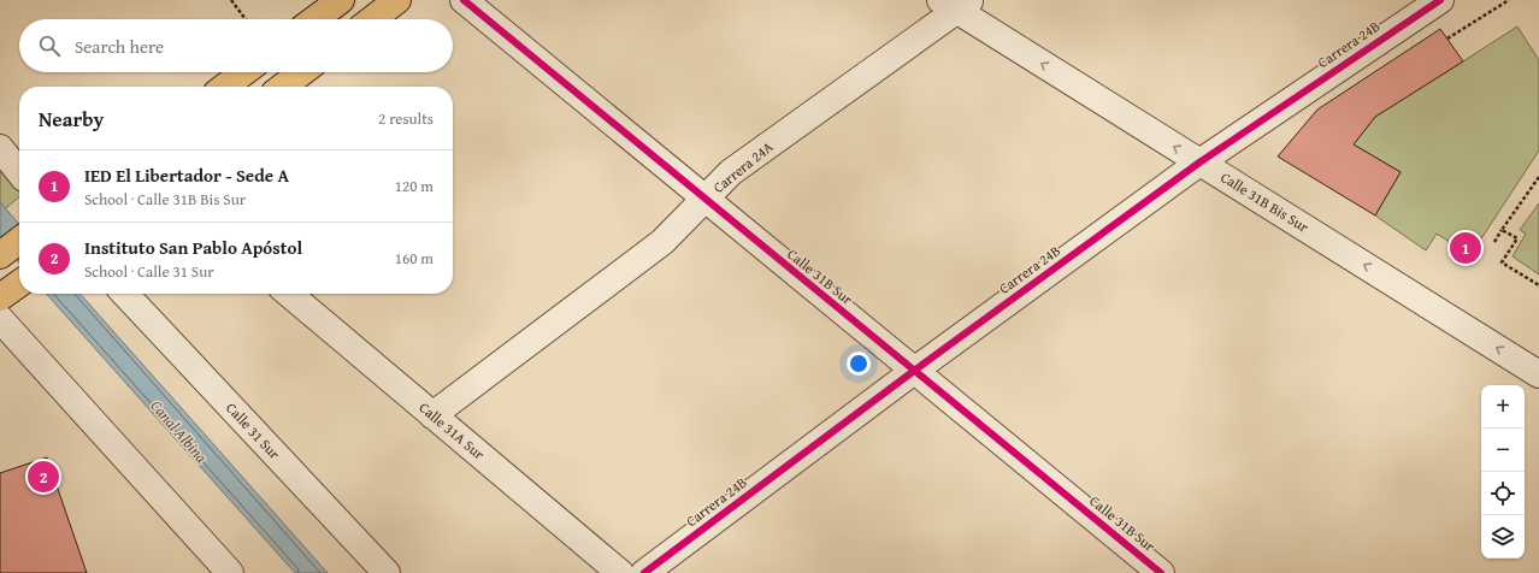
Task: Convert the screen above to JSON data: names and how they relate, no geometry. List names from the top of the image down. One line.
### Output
{"streets":{"street":["Carrera 24B","Carrera 24A","Calle 31B Bis Sur","Calle 31B Sur","Calle 31 Sur","Calle 31A Sur"]},"crossings":[["Carrera 24B","Calle 31B Bis Sur"],["Carrera 24B","Calle 31B Sur"],["Carrera 24A","Calle 31B Bis Sur"],["Carrera 24A","Calle 31B Sur"],["Carrera 24A","Calle 31A Sur"]],"one_way":["Calle 31B Bis Sur"],"water":["Canal Albina"],"page":{"search":"Search here","heading":["Nearby","2 results"],"list":[{"mark":"1","name":"IED El Libertador - Sede A","note":"School · Calle 31B Bis Sur","value":"120 m"},{"mark":"2","name":"Instituto San Pablo Apóstol","note":"School · Calle 31 Sur","value":"160 m"}],"pins":["1","2"],"map_buttons":["+","−"]}}
